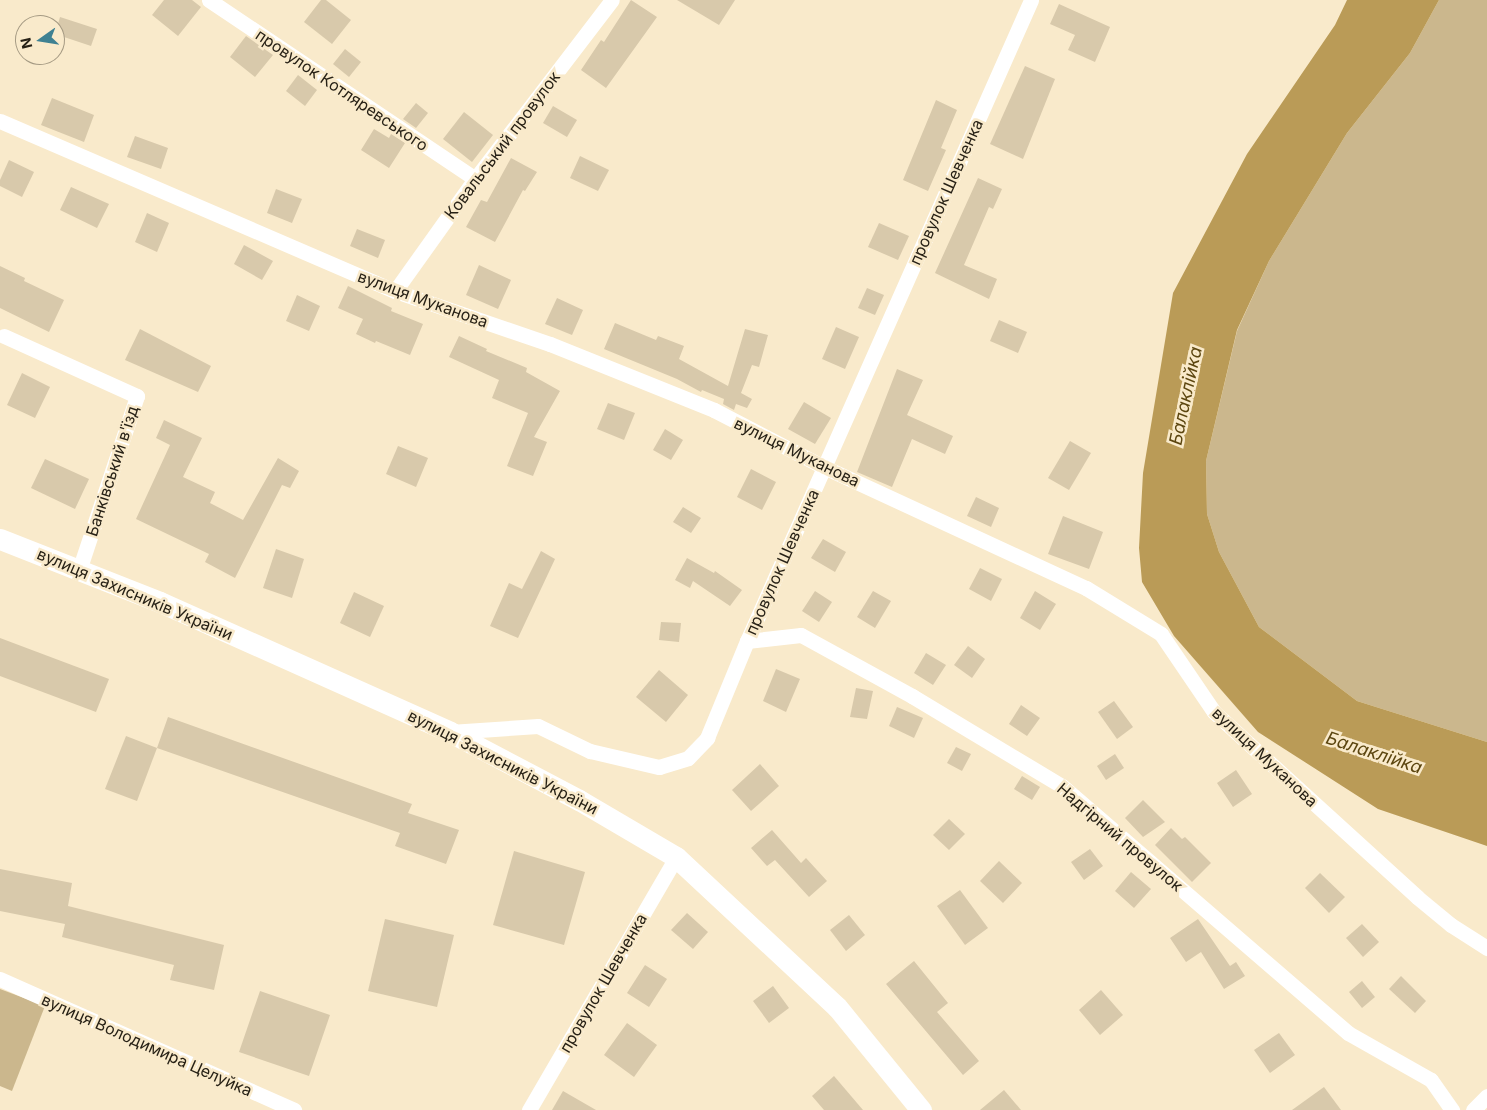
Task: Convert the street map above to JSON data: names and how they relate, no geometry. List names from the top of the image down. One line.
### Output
{"streets":{"street":["провулок Котляревського","Ковальський провулок","провулок Шевченка","вулиця Муканова","Банківський в'їзд","вулиця Захисників України","Надгірний провулок","вулиця Володимира Целуйка"]},"crossings":[["провулок Котляревського","Ковальський провулок"],["Ковальський провулок","вулиця Муканова"],["провулок Шевченка","вулиця Муканова"],["провулок Шевченка","вулиця Захисників України"],["провулок Шевченка","Надгірний провулок"],["Банківський в'їзд","вулиця Захисників України"]],"water":["Балаклійка"],"north":"left"}
